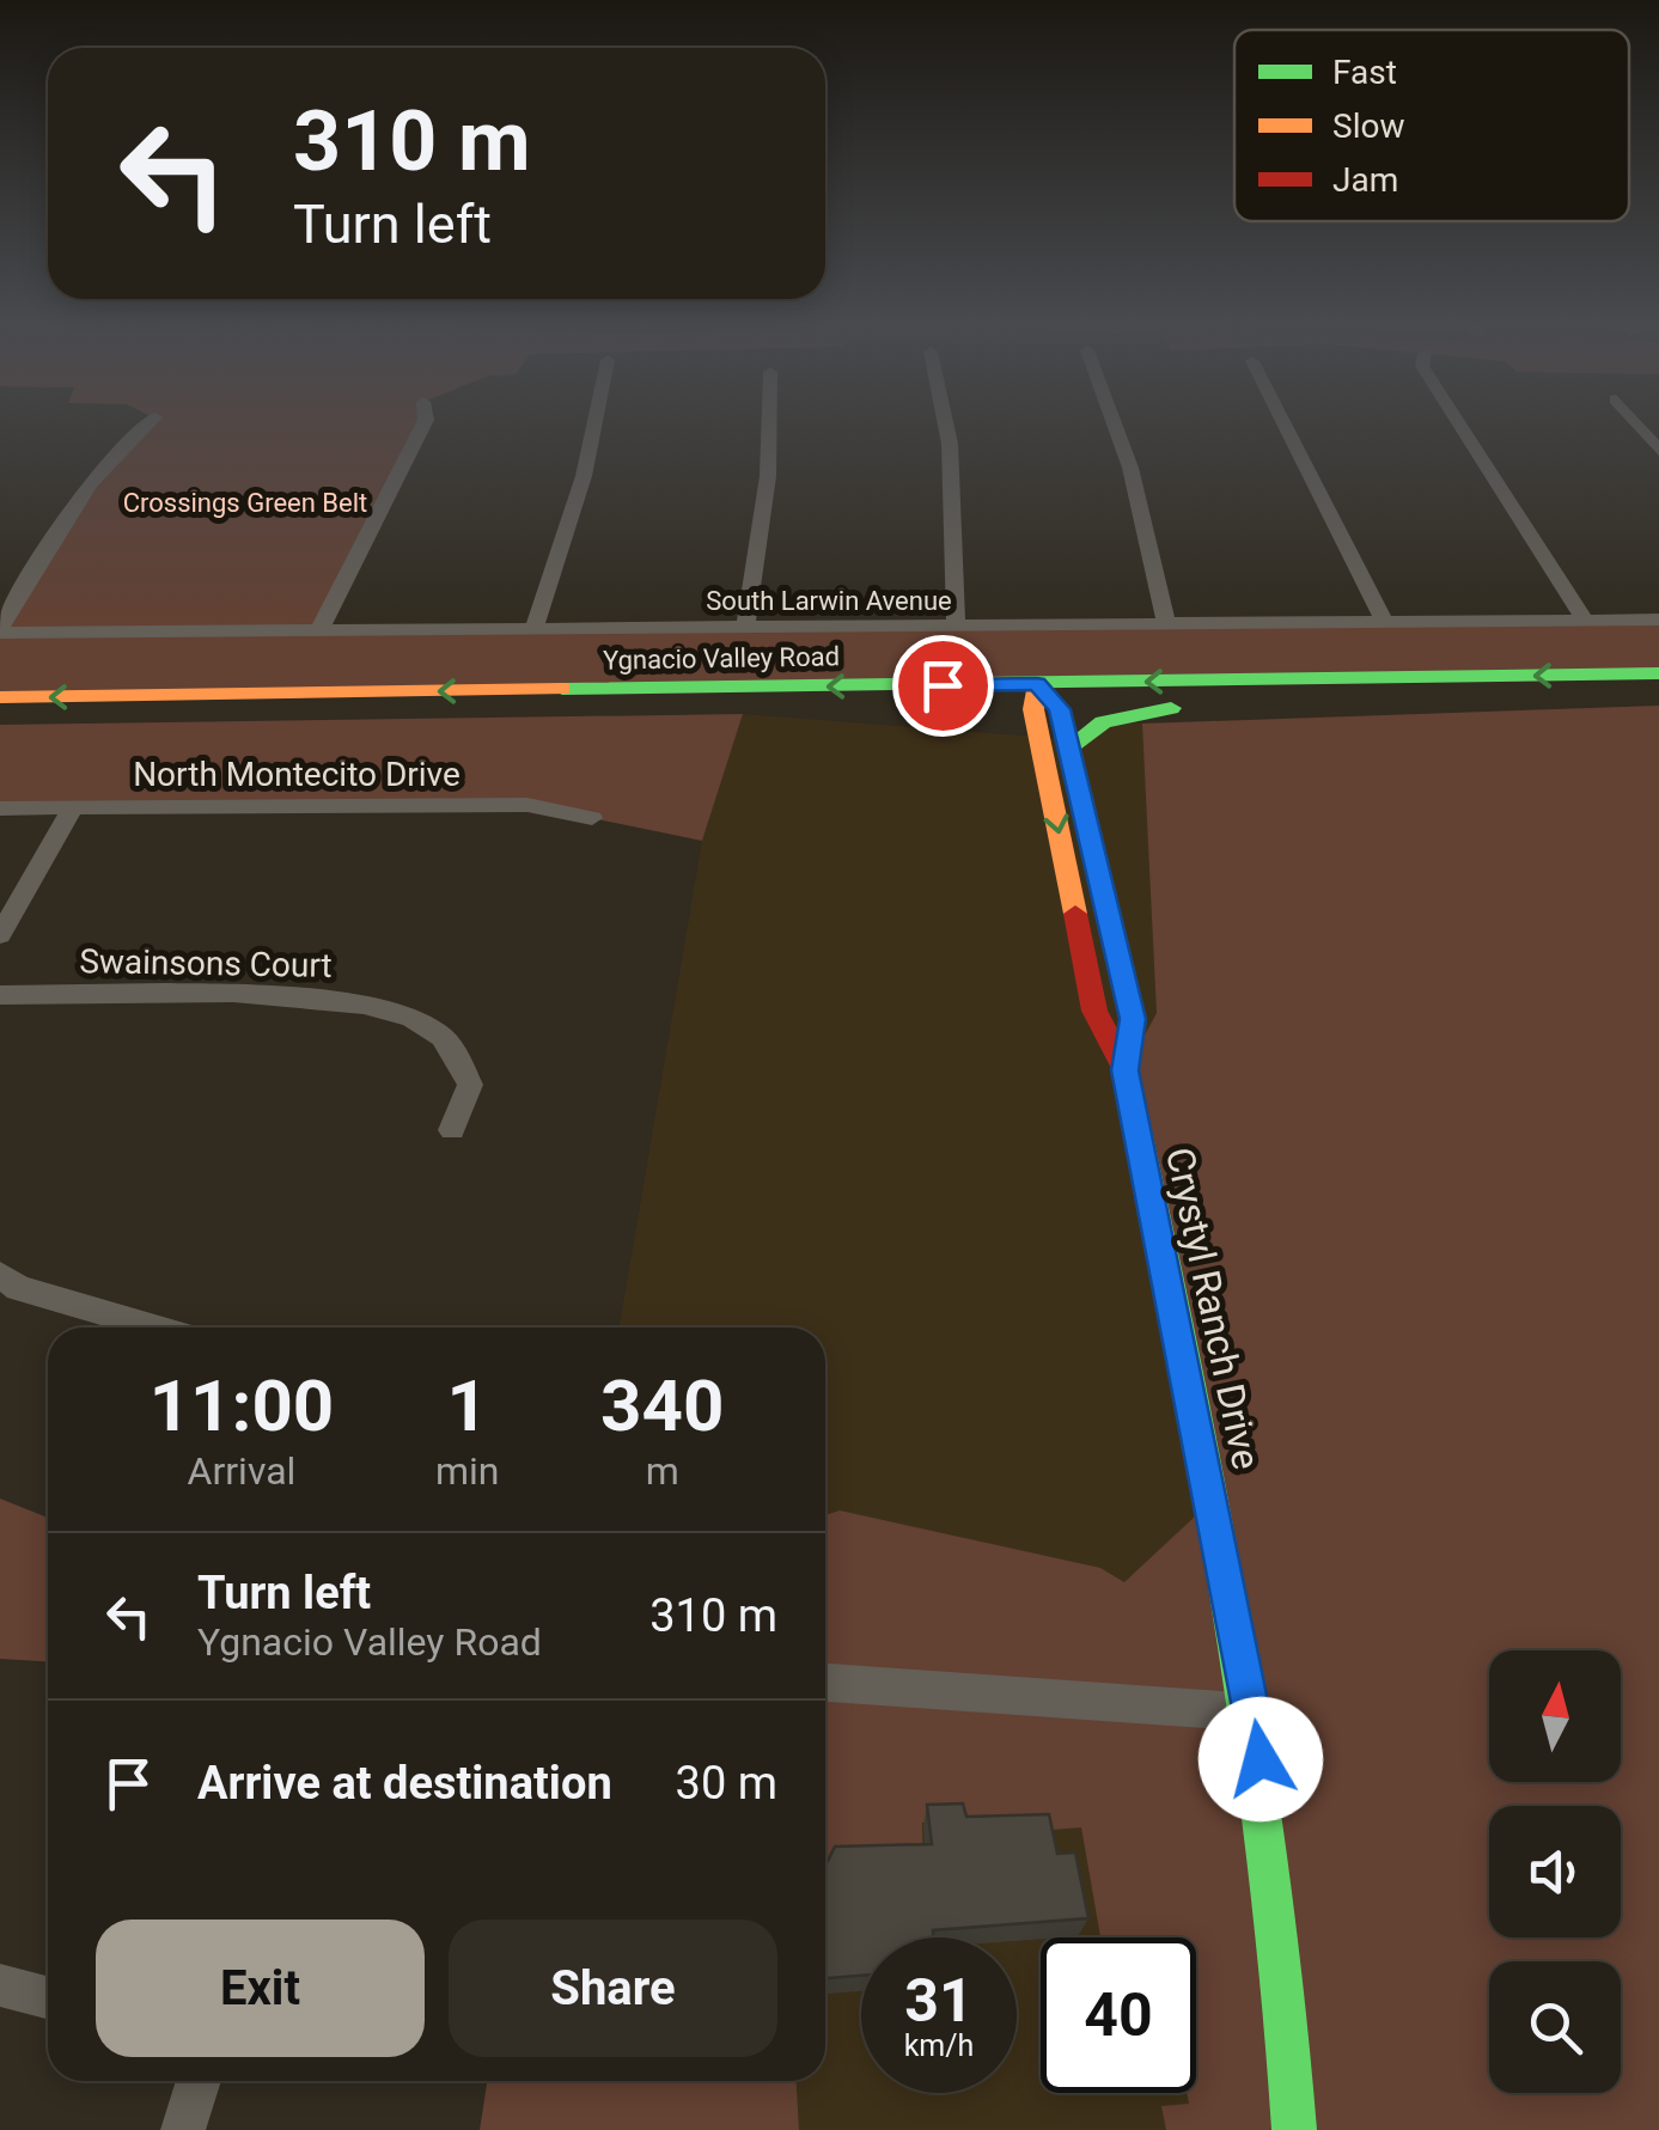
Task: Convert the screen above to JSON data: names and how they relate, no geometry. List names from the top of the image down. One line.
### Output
{"streets":{"main road":["Ygnacio Valley Road","Crystyl Ranch Drive"],"street":["South Larwin Avenue","North Montecito Drive","Swainsons Court"]},"crossings":[["Ygnacio Valley Road","Crystyl Ranch Drive"]],"parks":["Crossings Green Belt"],"legend":["Fast","Slow","Jam"],"north":"top","page":{"turn":["310 m","Turn left"],"eta":["11:00","Arrival","1","min","340","m"],"list":[{"name":"Turn left","note":"Ygnacio Valley Road","value":"310 m"},{"name":"Arrive at destination","value":"30 m"}],"buttons":["Exit","Share"],"speed":"31 km/h","limit":"40"}}
